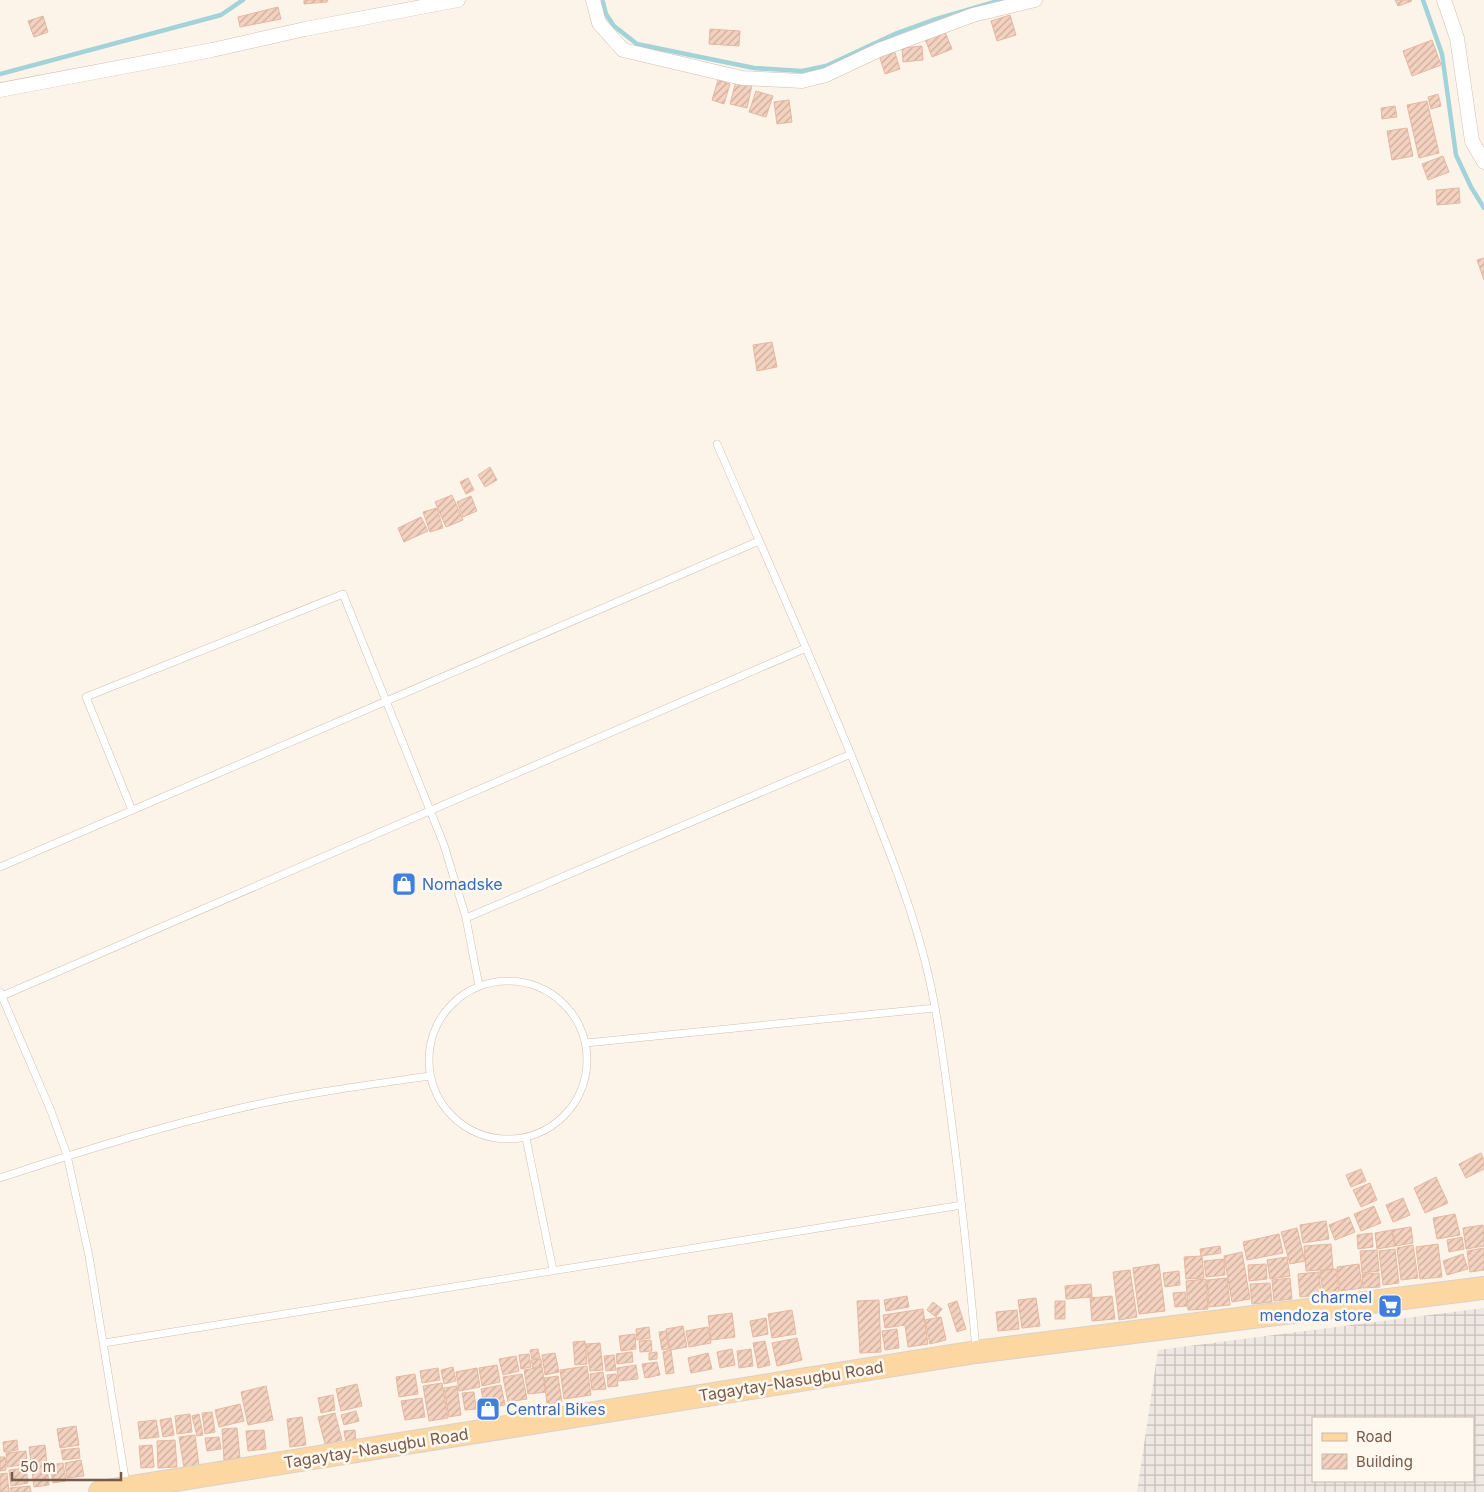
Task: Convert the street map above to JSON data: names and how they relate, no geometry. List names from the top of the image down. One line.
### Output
{"streets":{"main road":["Tagaytay-Nasugbu Road"]},"places":{"shop":["Nomadske","Central Bikes"],"supermarket":["charmel mendoza store"]},"legend":["Road","Building"],"scale_bar":"50 m"}
